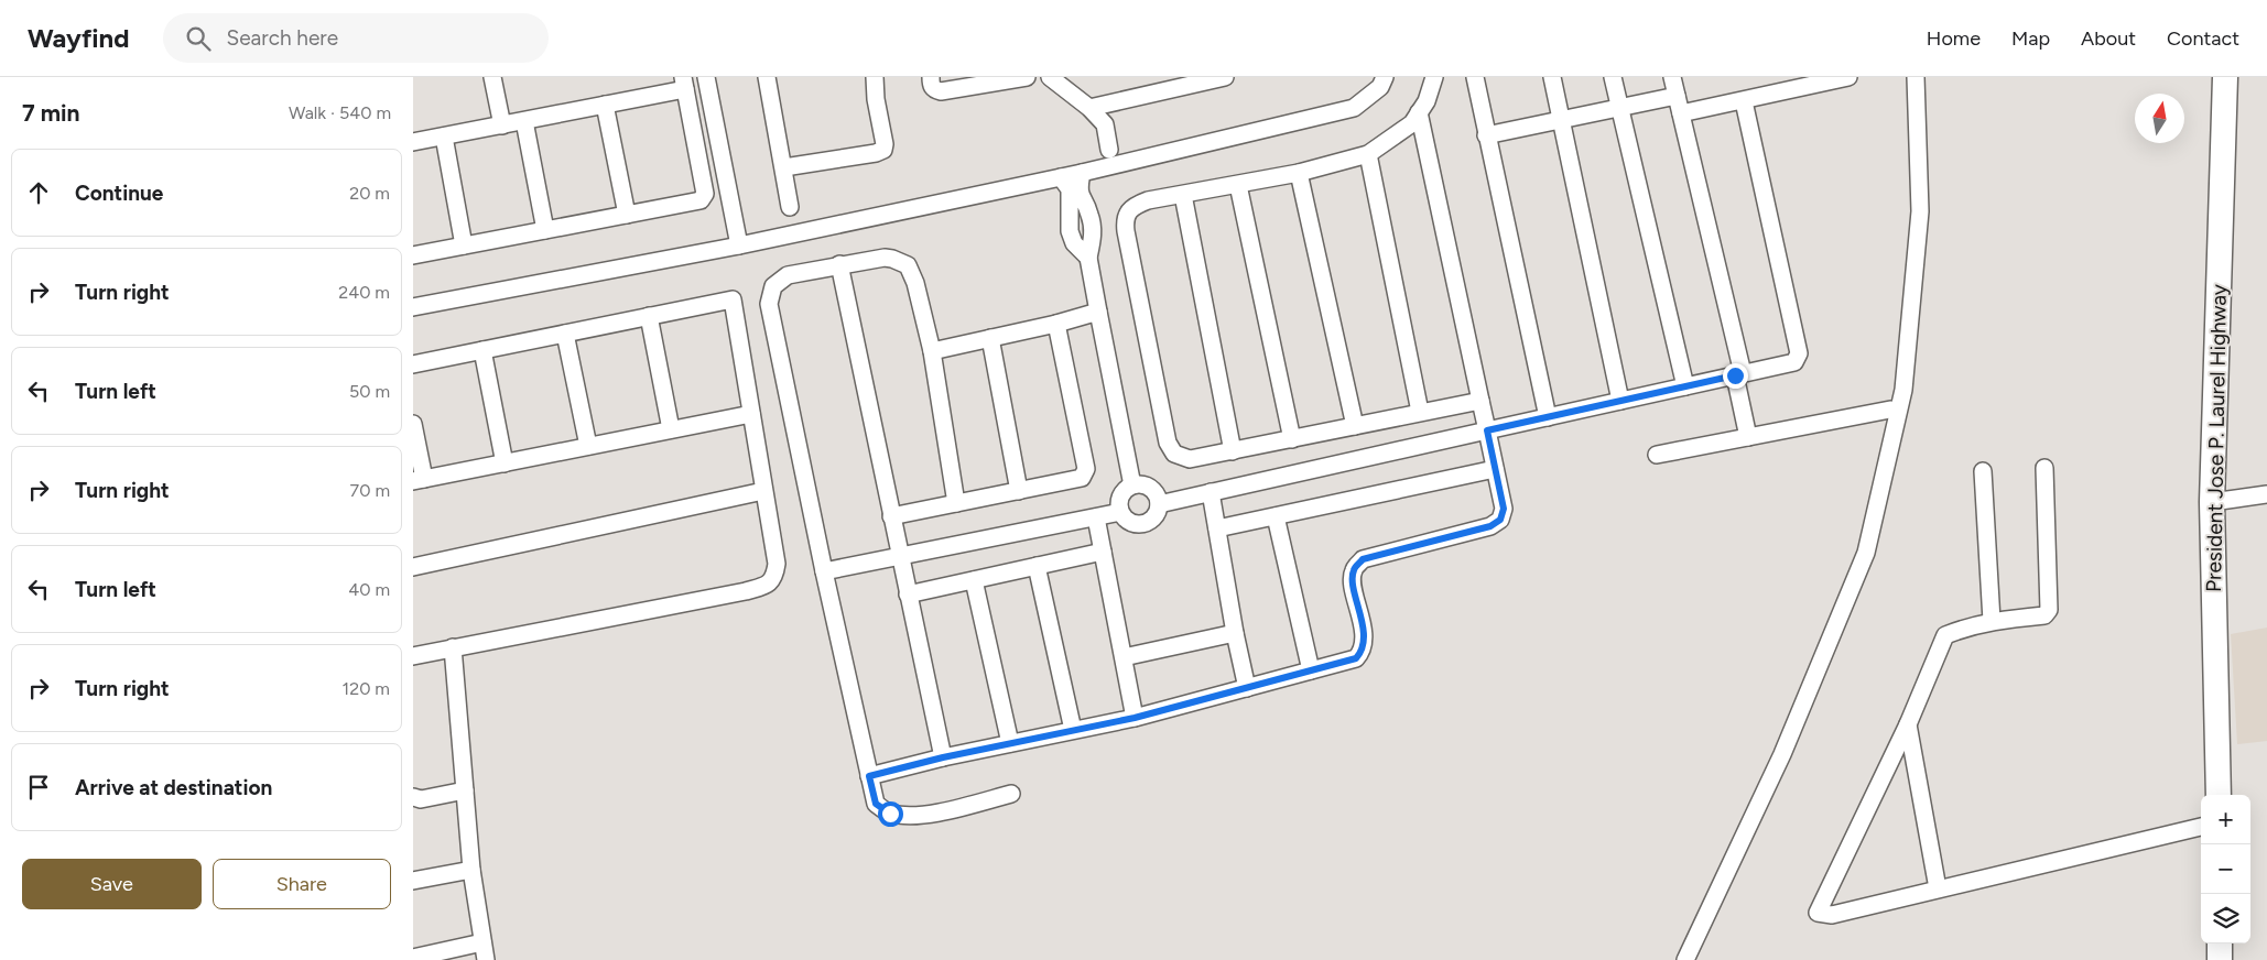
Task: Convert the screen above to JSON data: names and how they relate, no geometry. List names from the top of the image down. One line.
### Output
{"streets":{"highway":["President Jose P. Laurel Highway"]},"north":"top","page":{"header":"Wayfind","search":"Search here","nav":["Home","Map","About","Contact"],"heading":["7 min","Walk · 540 m"],"list":[["Continue","20 m"],["Turn right","240 m"],["Turn left","50 m"],["Turn right","70 m"],["Turn left","40 m"],["Turn right","120 m"],"Arrive at destination"],"map_buttons":["+","−"],"buttons":["Save","Share"]}}
